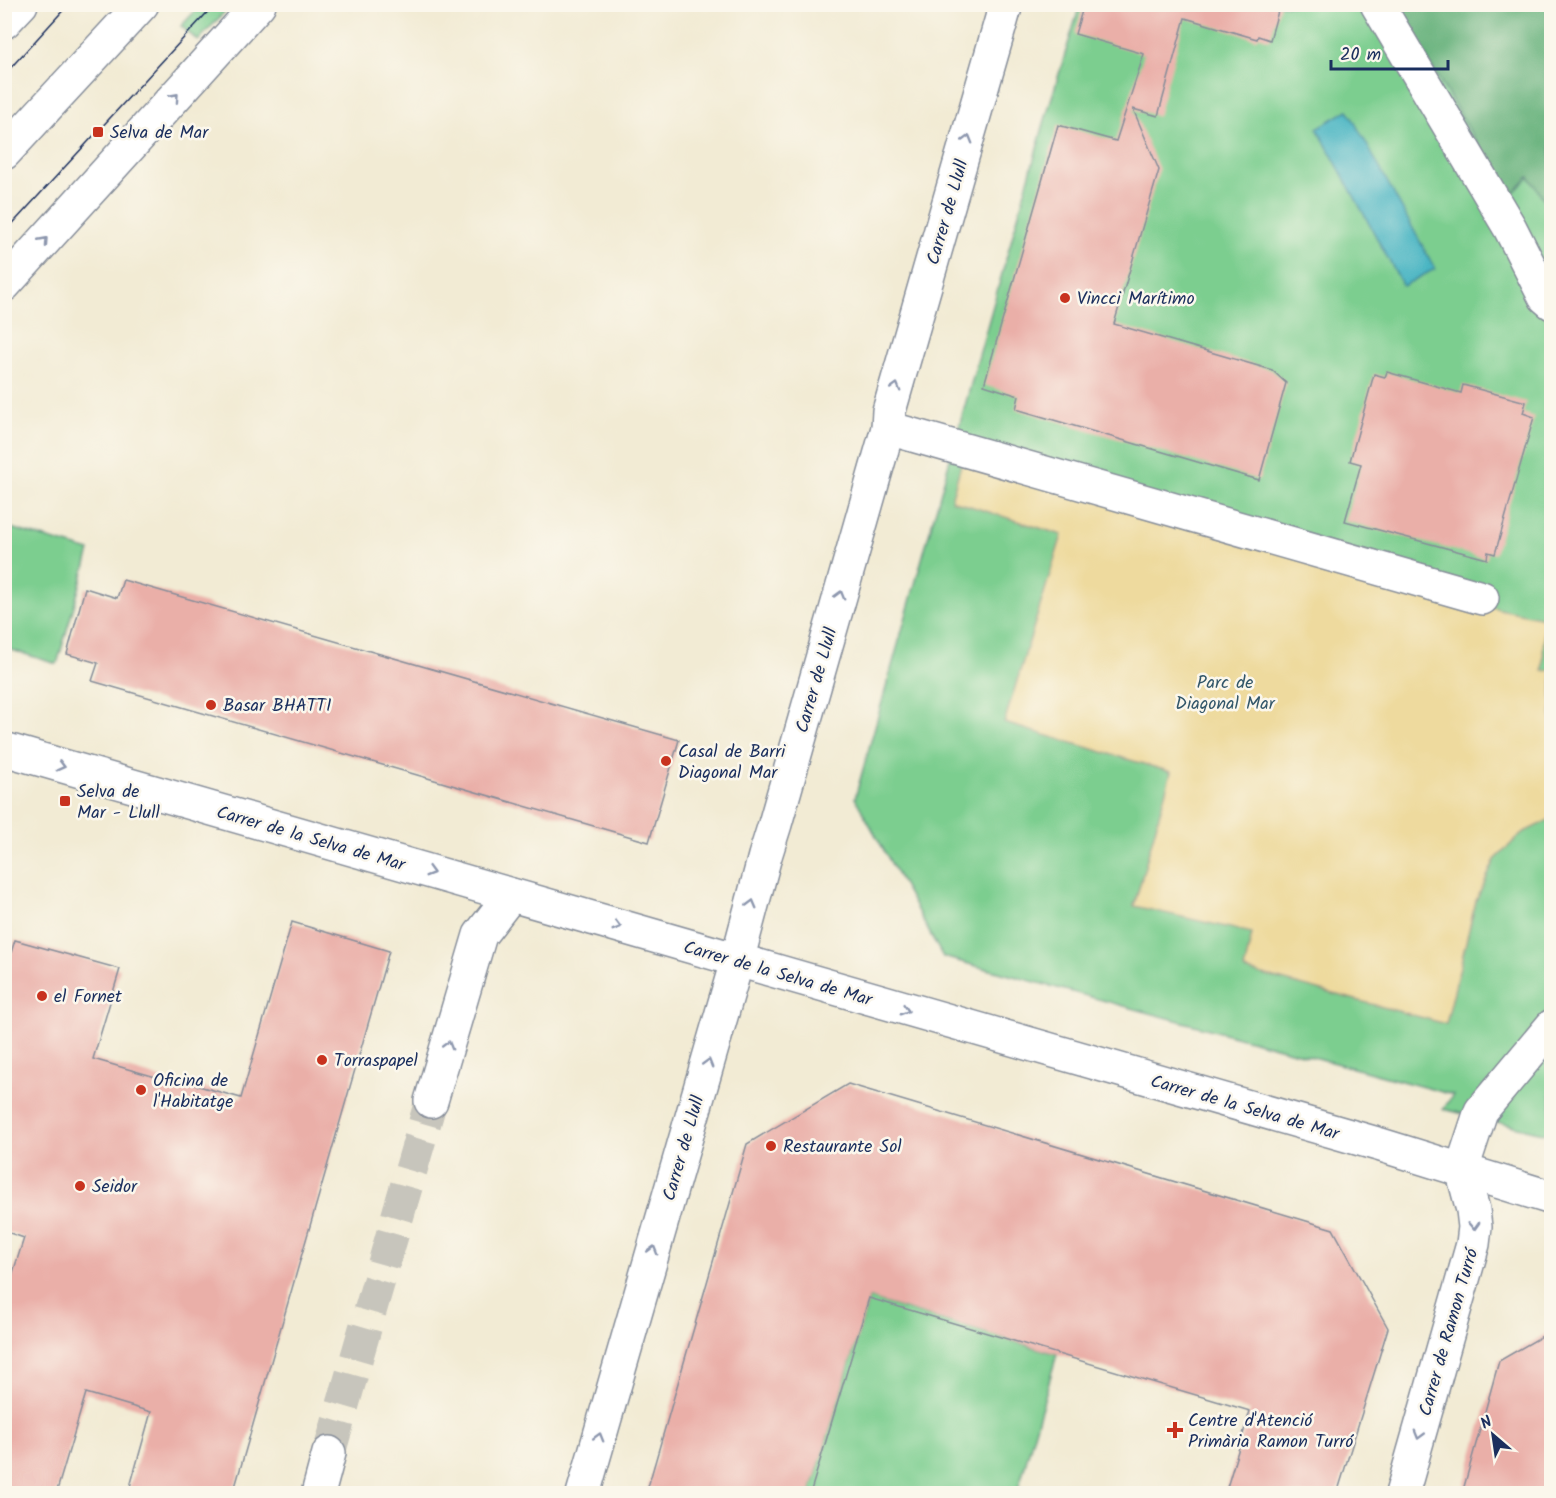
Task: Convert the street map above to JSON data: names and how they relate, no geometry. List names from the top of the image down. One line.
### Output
{"streets":{"street":["Carrer de Llull","Carrer de la Selva de Mar","Carrer de Ramon Turró"]},"crossings":[["Carrer de Llull","Carrer de la Selva de Mar"],["Carrer de la Selva de Mar","Carrer de Ramon Turró"]],"one_way":["Carrer de Llull","Carrer de la Selva de Mar","Carrer de Ramon Turró"],"parks":["Parc de Diagonal Mar"],"places":{"transit":["Selva de Mar","Selva de Mar - Llull"],"other":["Vincci Marítimo","Basar BHATTI","Casal de Barri Diagonal Mar","el Fornet","Torraspapel","Oficina de l'Habitatge","Restaurante Sol","Seidor"],"health":["Centre d'Atenció Primària Ramon Turró"]},"scale_bar":"20 m","north":"top left"}
